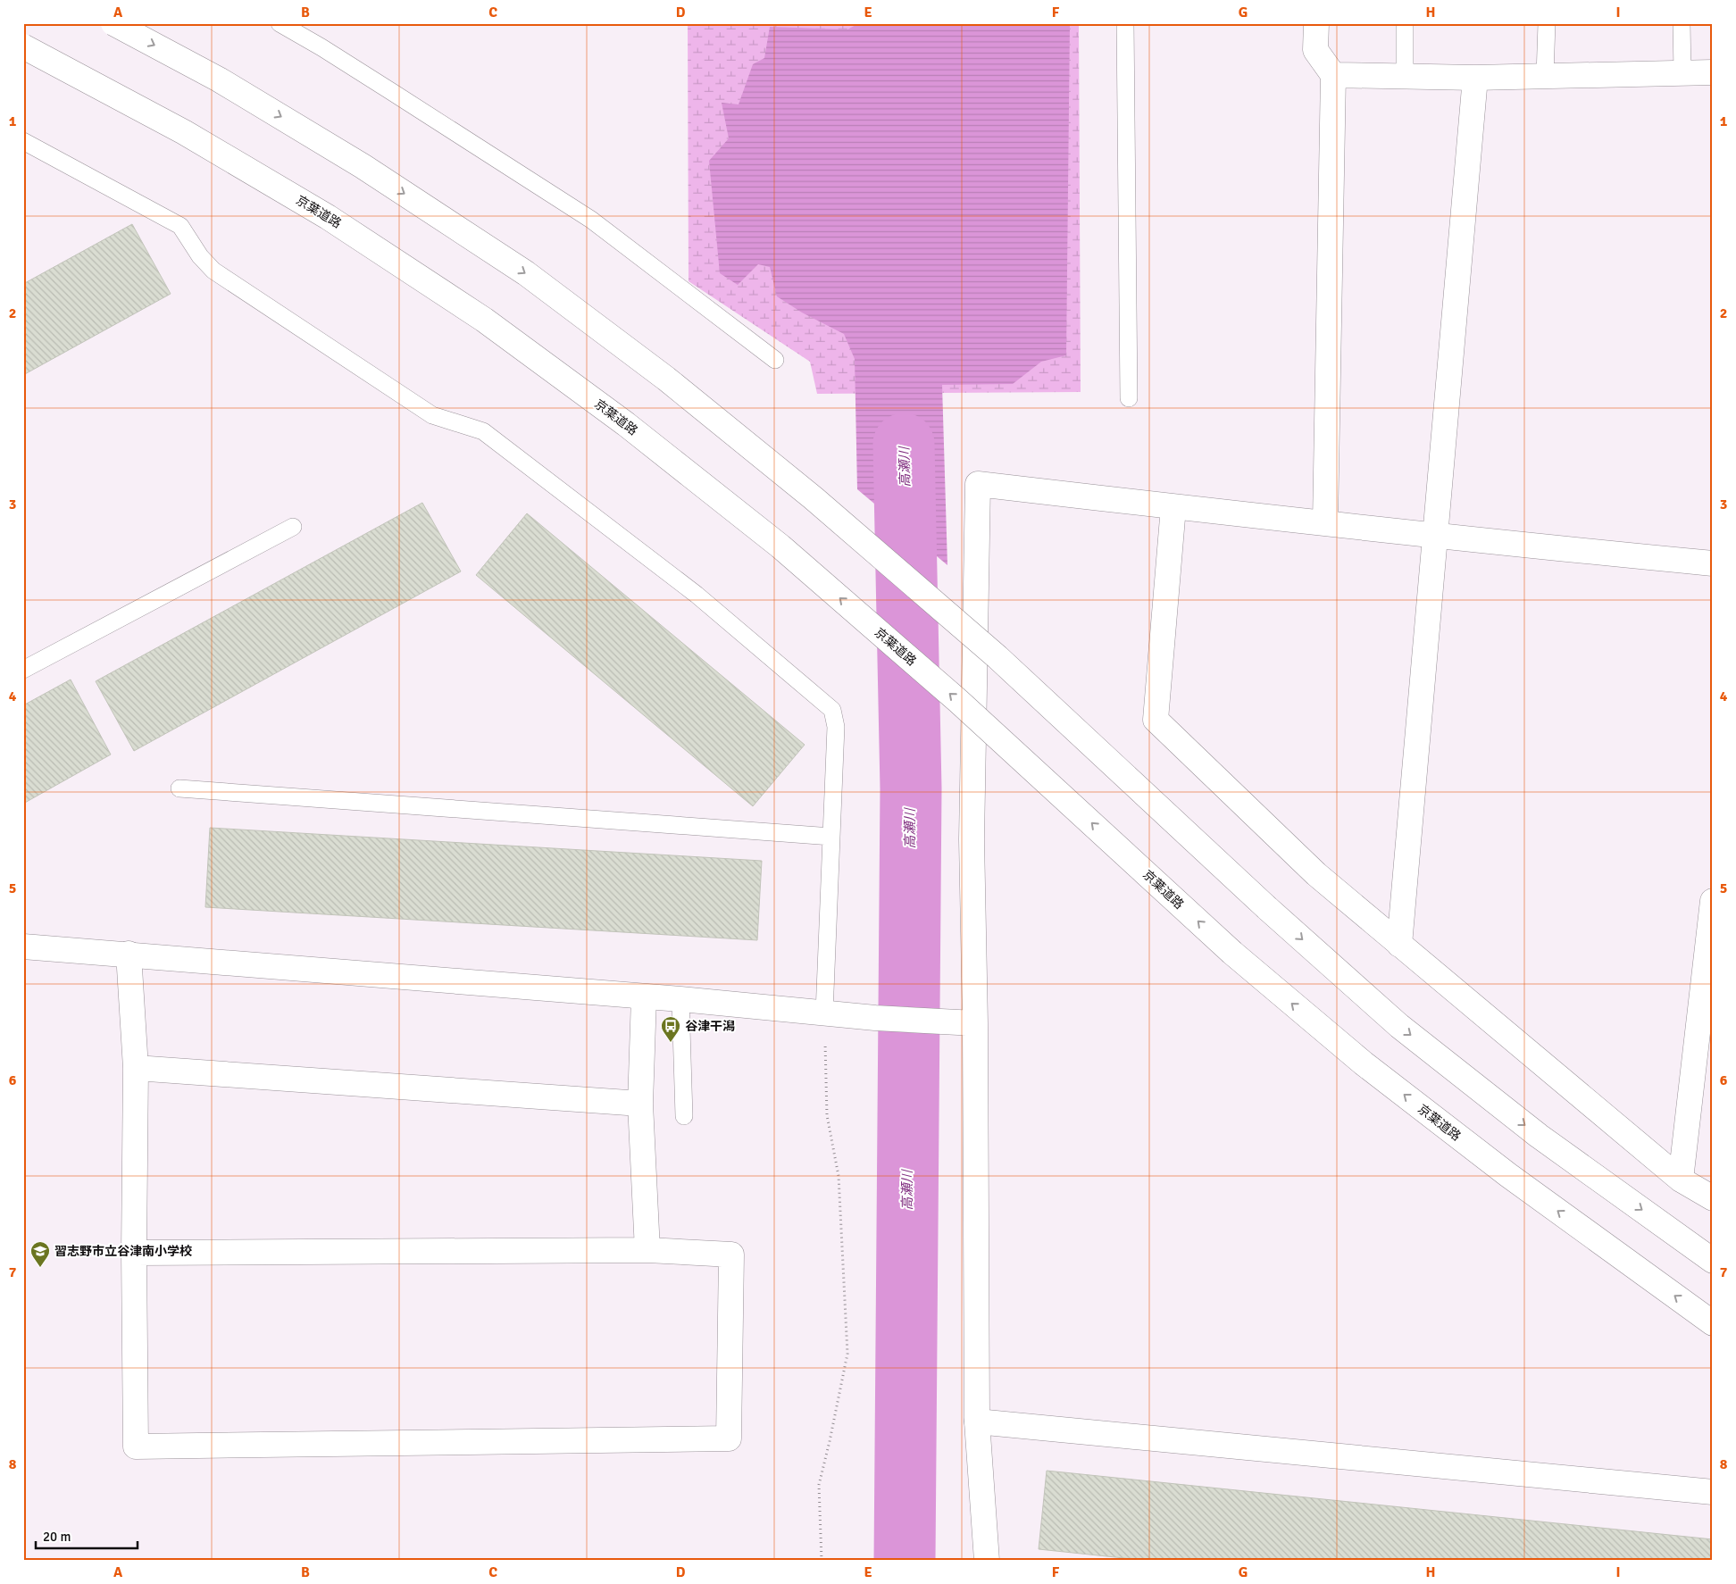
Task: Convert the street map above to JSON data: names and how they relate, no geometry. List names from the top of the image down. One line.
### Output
{"streets":{"main road":["京葉道路"]},"water":["高瀬川"],"places":{"bus stop":["谷津干潟"],"school or university":["習志野市立谷津南小学校"]},"scale_bar":"20 m","grid":{"columns":["A","B","C","D","E","F","G","H","I"],"rows":["1","2","3","4","5","6","7","8"]}}
